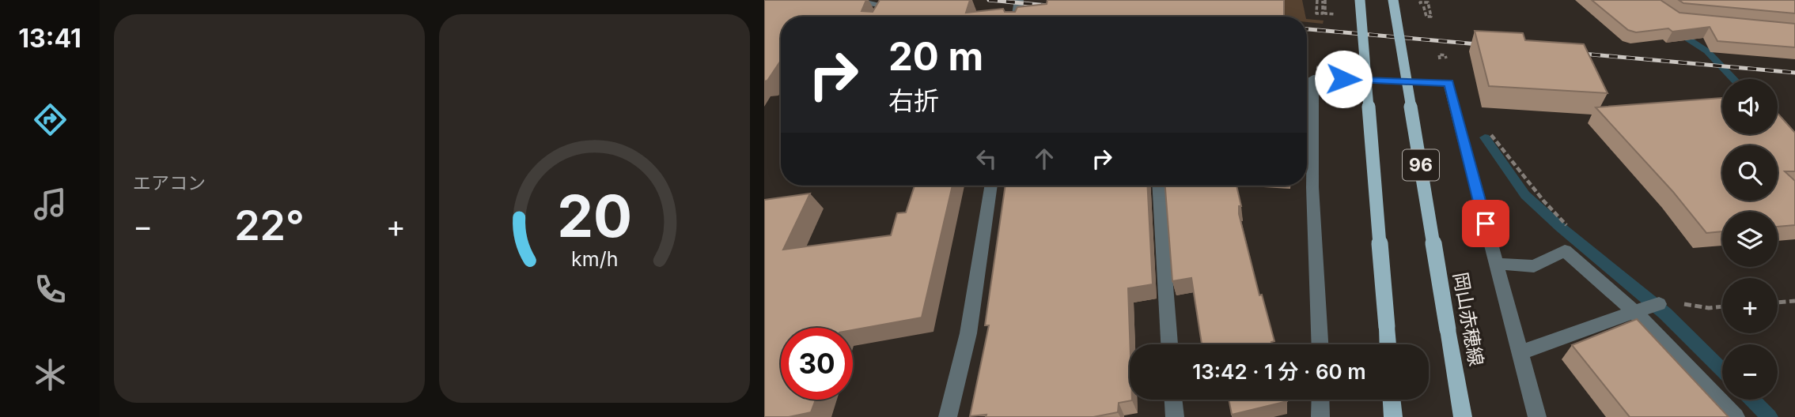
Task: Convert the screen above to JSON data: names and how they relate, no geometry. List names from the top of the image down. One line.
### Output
{"streets":{"main road":["96","岡山赤穂線"]},"page":{"tabs":"13:41","tile":"エアコン","turn":["20 m","右折"],"map_buttons":["+","−"],"heat":["−","22°","+"],"limit":"30","trip":"13:42 · 1 分 · 60 m","gauge":["20","km/h"]}}
